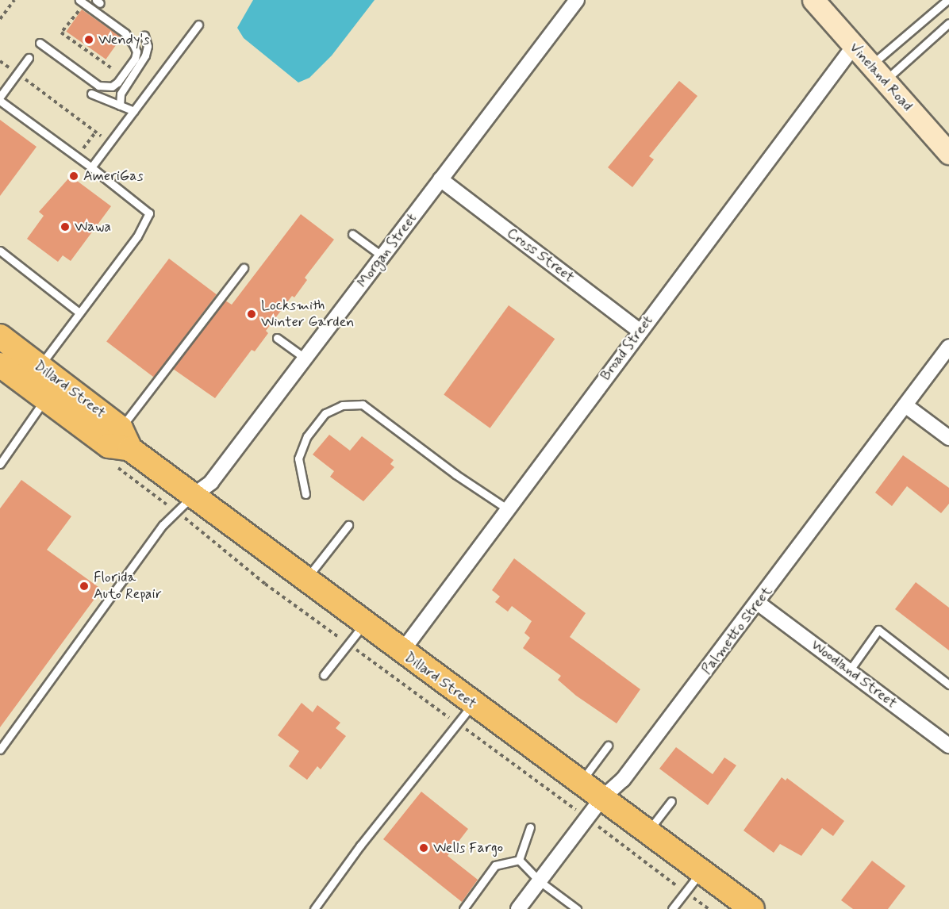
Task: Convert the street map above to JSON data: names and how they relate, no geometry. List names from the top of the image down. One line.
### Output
{"streets":{"main road":["Vineland Road","Dillard Street"],"street":["Morgan Street","Cross Street","Broad Street","Palmetto Street","Woodland Street"]},"crossings":[["Vineland Road","Broad Street"],["Morgan Street","Cross Street"],["Morgan Street","Dillard Street"],["Cross Street","Broad Street"],["Broad Street","Dillard Street"],["Dillard Street","Palmetto Street"],["Palmetto Street","Woodland Street"]],"places":["Wendy's","AmeriGas","Wawa","Locksmith Winter Garden","Florida Auto Repair","Wells Fargo"]}
